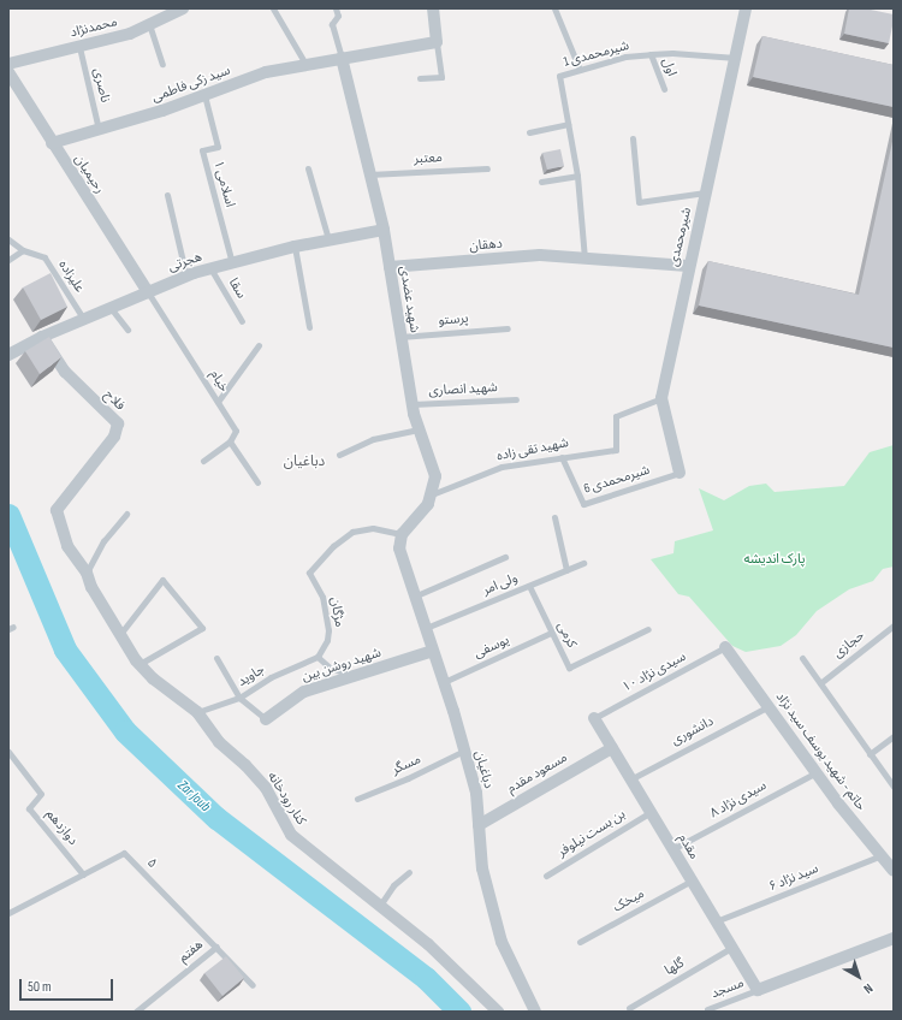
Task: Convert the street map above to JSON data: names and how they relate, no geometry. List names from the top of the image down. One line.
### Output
{"streets":{"street":["محمدنژاد","سید زکی فاطمی","رحیمیان","شیرمحمدی","دهقان","هجرتی","شهید عضدی","فلاح","شهید روشن بین","حاتم - شهید یوسف سید نژاد","دباغیان","مسعود مقدم","کنار رودخانه","مقدم"],"lane":["شیرمحمدی 1","اول","ناصری","معتبر","اسلامی ۱","علیزاده","سقا","پرستو","خیام","شهید انصاری","شهید تقی زاده","شیرمحمدی 6","ولی امر","مژگان","کرمی","حجازی","یوسفی","سیدی نژاد ۱۰","جاوید","دانشوری","مسگر","سیدی نژاد ۸","دوازدهم","بن بست نیلوفر","۵","سید نژاد ۶","میخک","هفتم","گلها","مسجد"]},"crossings":[["محمدنژاد","ناصری"],["شیرمحمدی 1","اول"],["شیرمحمدی 1","شیرمحمدی"],["شیرمحمدی 1","دهقان"],["سید زکی فاطمی","ناصری"],["سید زکی فاطمی","رحیمیان"],["سید زکی فاطمی","اسلامی ۱"],["سید زکی فاطمی","شهید عضدی"],["معتبر","شهید عضدی"],["رحیمیان","هجرتی"],["رحیمیان","خیام"],["اسلامی ۱","هجرتی"],["شیرمحمدی","دهقان"],["شیرمحمدی","شهید تقی زاده"],["شیرمحمدی","شیرمحمدی 6"],["دهقان","شهید عضدی"],["هجرتی","علیزاده"],["هجرتی","سقا"],["هجرتی","شهید عضدی"],["هجرتی","خیام"],["هجرتی","فلاح"],["شهید عضدی","پرستو"],["شهید عضدی","شهید انصاری"],["شهید عضدی","شهید تقی زاده"],["شهید عضدی","مژگان"],["شهید عضدی","دباغیان"],["فلاح","کنار رودخانه"],["شهید تقی زاده","شیرمحمدی 6"],["ولی امر","کرمی"],["ولی امر","دباغیان"],["مژگان","جاوید"],["مژگان","دباغیان"],["کرمی","یوسفی"],["یوسفی","دباغیان"],["شهید روشن بین","دباغیان"],["سیدی نژاد ۱۰","حاتم - شهید یوسف سید نژاد"],["سیدی نژاد ۱۰","مقدم"],["جاوید","کنار رودخانه"],["دانشوری","حاتم - شهید یوسف سید نژاد"],["دانشوری","مقدم"],["حاتم - شهید یوسف سید نژاد","سیدی نژاد ۸"],["حاتم - شهید یوسف سید نژاد","سید نژاد ۶"],["مسگر","دباغیان"],["دباغیان","مسعود مقدم"],["مسعود مقدم","مقدم"],["سیدی نژاد ۸","مقدم"],["دوازدهم","۵"],["بن بست نیلوفر","مقدم"],["مقدم","سید نژاد ۶"],["مقدم","میخک"],["مقدم","گلها"],["مقدم","مسجد"],["۵","هفتم"]],"districts":["دباغیان"],"water":["Zar Joub"],"parks":["پارک اندیشه"],"scale_bar":"50 m","north":"bottom right"}
